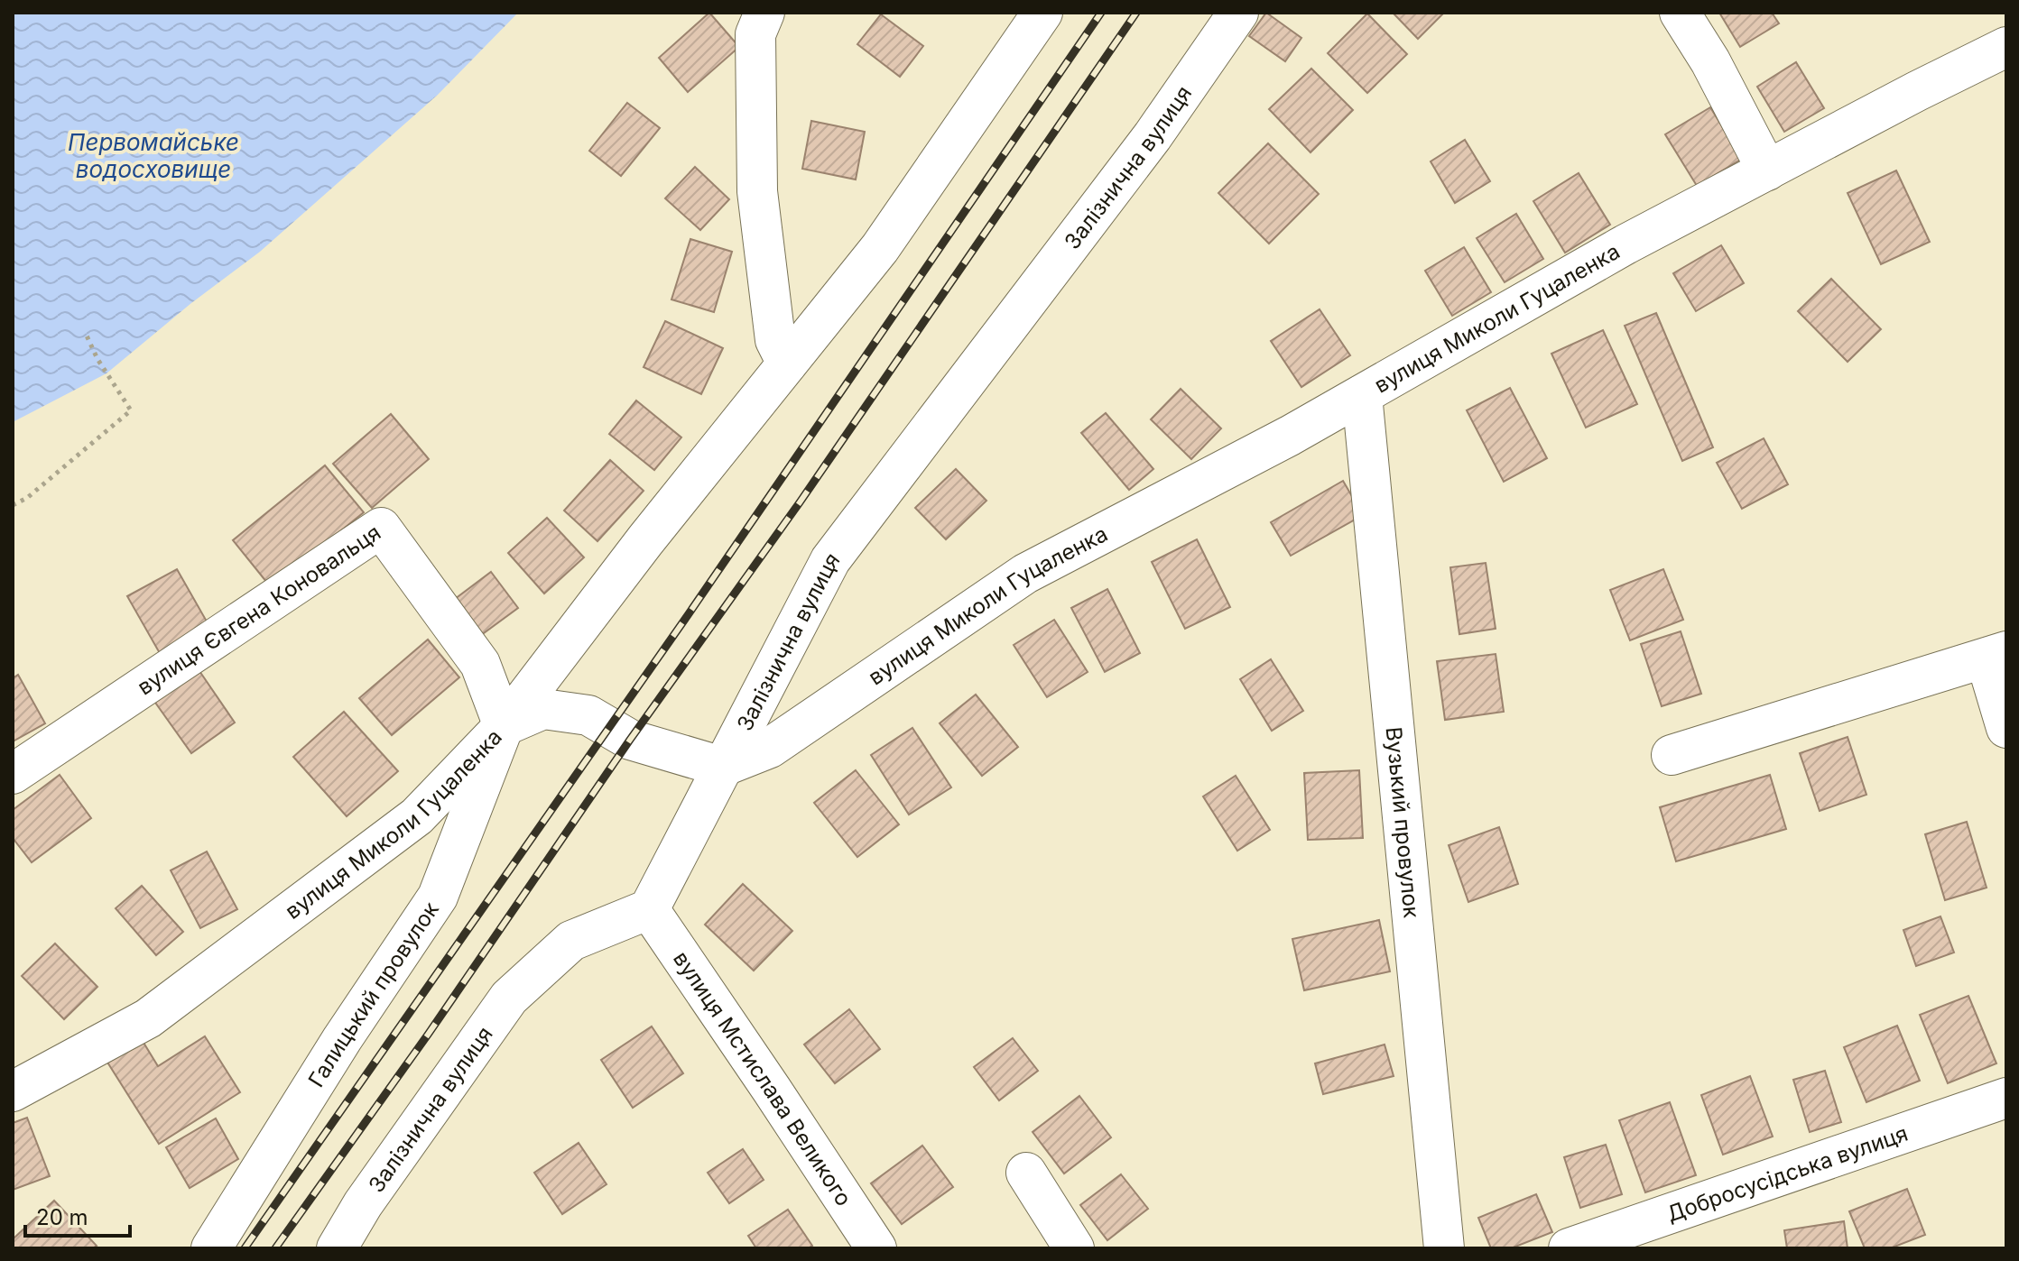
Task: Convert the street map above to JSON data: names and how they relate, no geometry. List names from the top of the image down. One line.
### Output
{"streets":{"street":["Залізнична вулиця","вулиця Миколи Гуцаленка","вулиця Євгена Коновальця","Вузький провулок","Галицький провулок","вулиця Мстислава Великого","Добросусідська вулиця"]},"crossings":[["Залізнична вулиця","вулиця Миколи Гуцаленка"],["Залізнична вулиця","вулиця Мстислава Великого"],["вулиця Миколи Гуцаленка","вулиця Євгена Коновальця"],["вулиця Миколи Гуцаленка","Вузький провулок"],["вулиця Миколи Гуцаленка","Галицький провулок"],["вулиця Євгена Коновальця","Галицький провулок"]],"water":["Первомайське водосховище"],"scale_bar":"20 m"}
